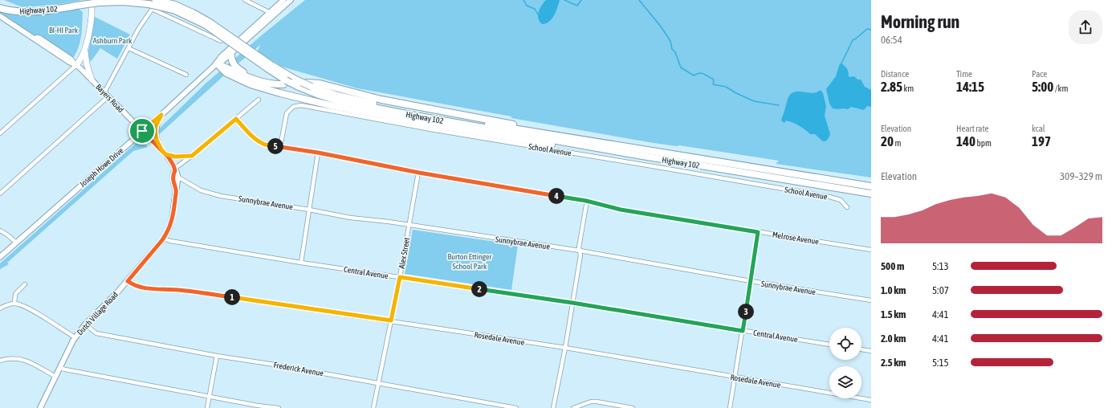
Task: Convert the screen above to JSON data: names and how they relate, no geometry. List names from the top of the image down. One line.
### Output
{"streets":{"highway":["Highway 102"],"main road":["Bayers Road","Joseph Howe Drive","Dutch Village Road"],"street":["School Avenue","Sunnybrae Avenue","Melrose Avenue","Alex Street","Central Avenue","Rosedale Avenue","Frederick Avenue"]},"crossings":[["Bayers Road","Joseph Howe Drive"],["Bayers Road","Dutch Village Road"],["School Avenue","Melrose Avenue"],["Joseph Howe Drive","Dutch Village Road"],["Sunnybrae Avenue","Alex Street"],["Sunnybrae Avenue","Dutch Village Road"],["Melrose Avenue","Alex Street"],["Alex Street","Central Avenue"],["Alex Street","Rosedale Avenue"],["Alex Street","Frederick Avenue"],["Central Avenue","Dutch Village Road"],["Dutch Village Road","Rosedale Avenue"],["Dutch Village Road","Frederick Avenue"]],"parks":["BI-HI Park","Ashburn Park","Burton Ettinger School Park"],"page":{"heading":["Morning run","06:54"],"stats":[["Distance","2.85 km"],["Time","14:15"],["Pace","5:00 /km"],["Elevation","20 m"],["Heart rate","140 bpm"],["kcal","197"]],"pins":["5","4","2","1","3"],"chart":["Elevation","309–329 m"],"list":[{"name":"500 m","note":"5:13"},{"name":"1.0 km","note":"5:07"},{"name":"1.5 km","note":"4:41"},{"name":"2.0 km","note":"4:41"},{"name":"2.5 km","note":"5:15"}]}}
